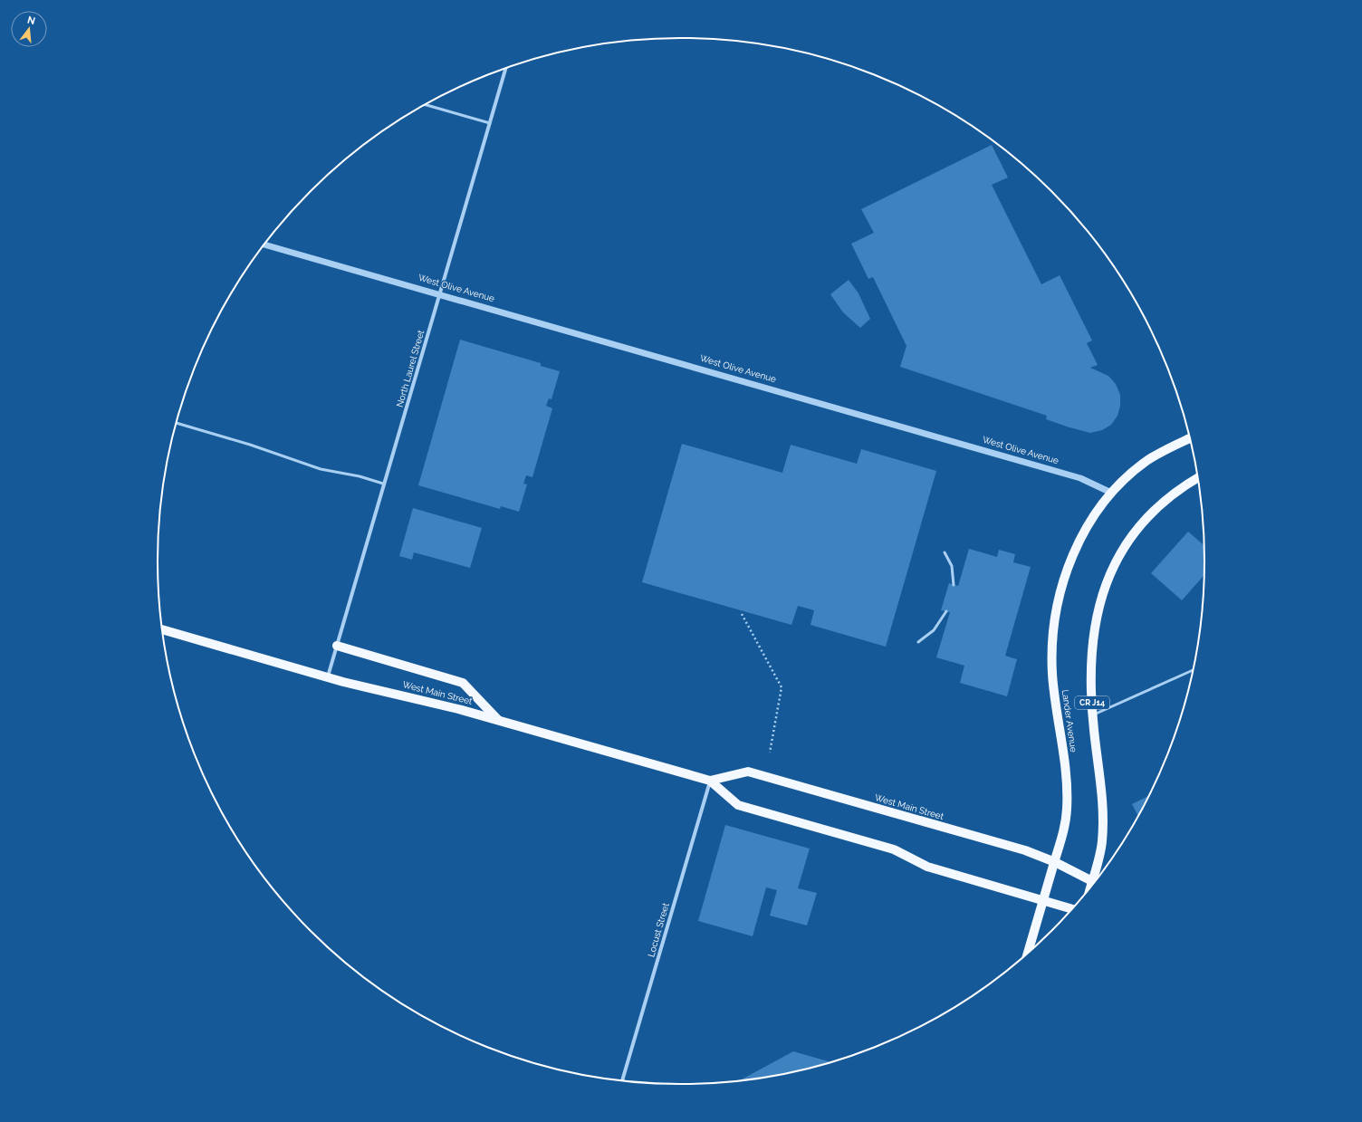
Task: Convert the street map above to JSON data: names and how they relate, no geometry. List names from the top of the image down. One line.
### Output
{"streets":{"main road":["West Main Street","CR J14","Lander Avenue"],"street":["West Olive Avenue","North Laurel Street","Locust Street"]},"crossings":[["West Olive Avenue","North Laurel Street"],["West Olive Avenue","Lander Avenue"],["North Laurel Street","West Main Street"],["West Main Street","Lander Avenue"],["West Main Street","Locust Street"]],"north":"top"}
